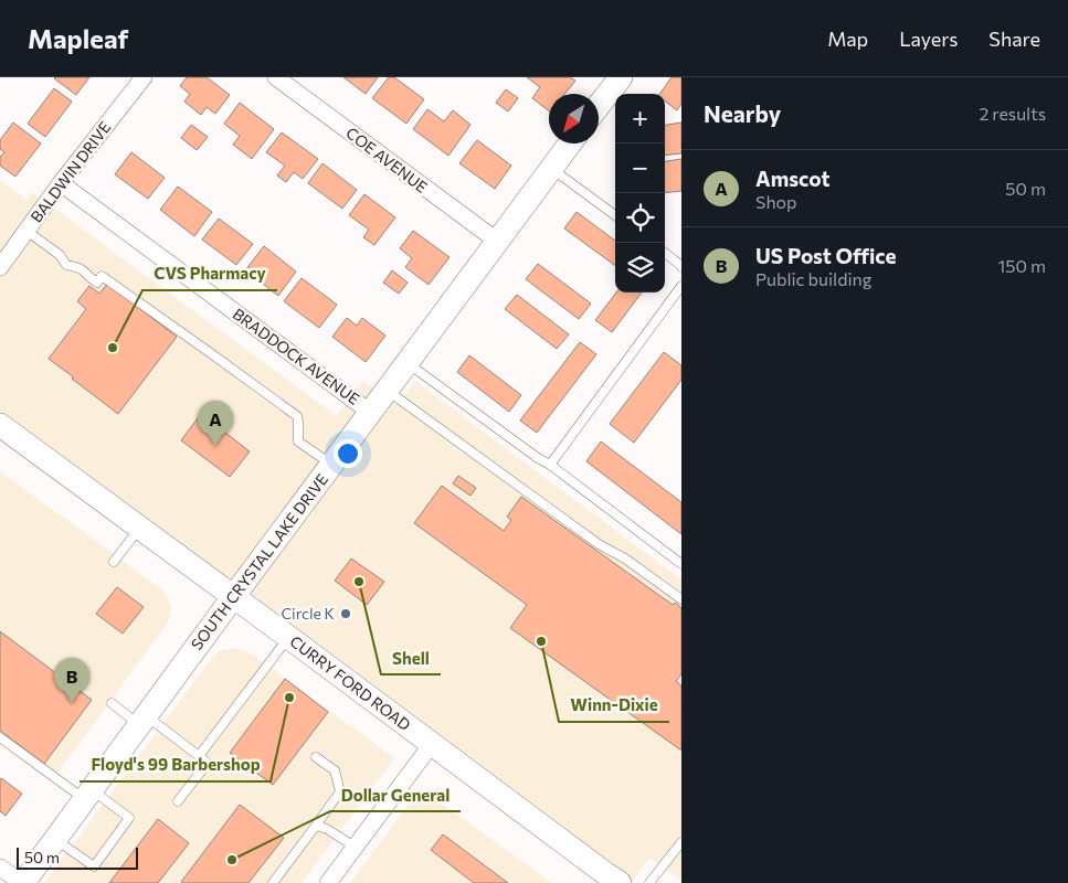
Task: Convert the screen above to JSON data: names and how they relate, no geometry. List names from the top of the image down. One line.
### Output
{"streets":{"street":["COE AVENUE","BALDWIN DRIVE","BRADDOCK AVENUE","SOUTH CRYSTAL LAKE DRIVE","CURRY FORD ROAD"]},"crossings":[["COE AVENUE","SOUTH CRYSTAL LAKE DRIVE"],["BALDWIN DRIVE","BRADDOCK AVENUE"],["BRADDOCK AVENUE","SOUTH CRYSTAL LAKE DRIVE"],["SOUTH CRYSTAL LAKE DRIVE","CURRY FORD ROAD"]],"places":["CVS Pharmacy","Shell","Circle K","Winn-Dixie","Floyd's 99 Barbershop","Dollar General"],"scale_bar":"50 m","north":"bottom left","page":{"header":"Mapleaf","nav":["Map","Layers","Share"],"heading":["Nearby","2 results"],"map_buttons":["+","−"],"list":[{"mark":"A","name":"Amscot","note":"Shop","value":"50 m"},{"mark":"B","name":"US Post Office","note":"Public building","value":"150 m"}],"pins":["A","B"],"scale":"50 m"}}
